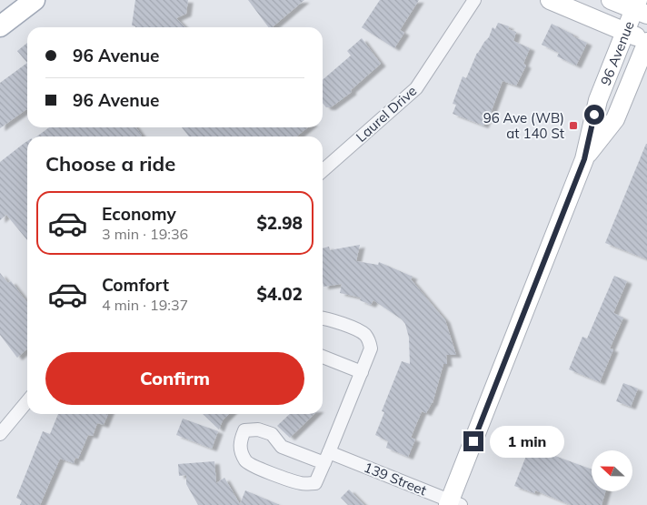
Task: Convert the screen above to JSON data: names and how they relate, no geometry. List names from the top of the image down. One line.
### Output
{"streets":{"main road":["96 Avenue"],"street":["Laurel Drive","139 Street"]},"crossings":[["96 Avenue","139 Street"]],"places":{"transit":["96 Ave (WB) at 140 St"]},"north":"left","page":{"banner":["96 Avenue","96 Avenue"],"heading":"Choose a ride","list":[{"name":"Economy","note":"3 min · 19:36","value":"$2.98"},{"name":"Comfort","note":"4 min · 19:37","value":"$4.02"}],"buttons":"Confirm","bubble":"1 min"}}
